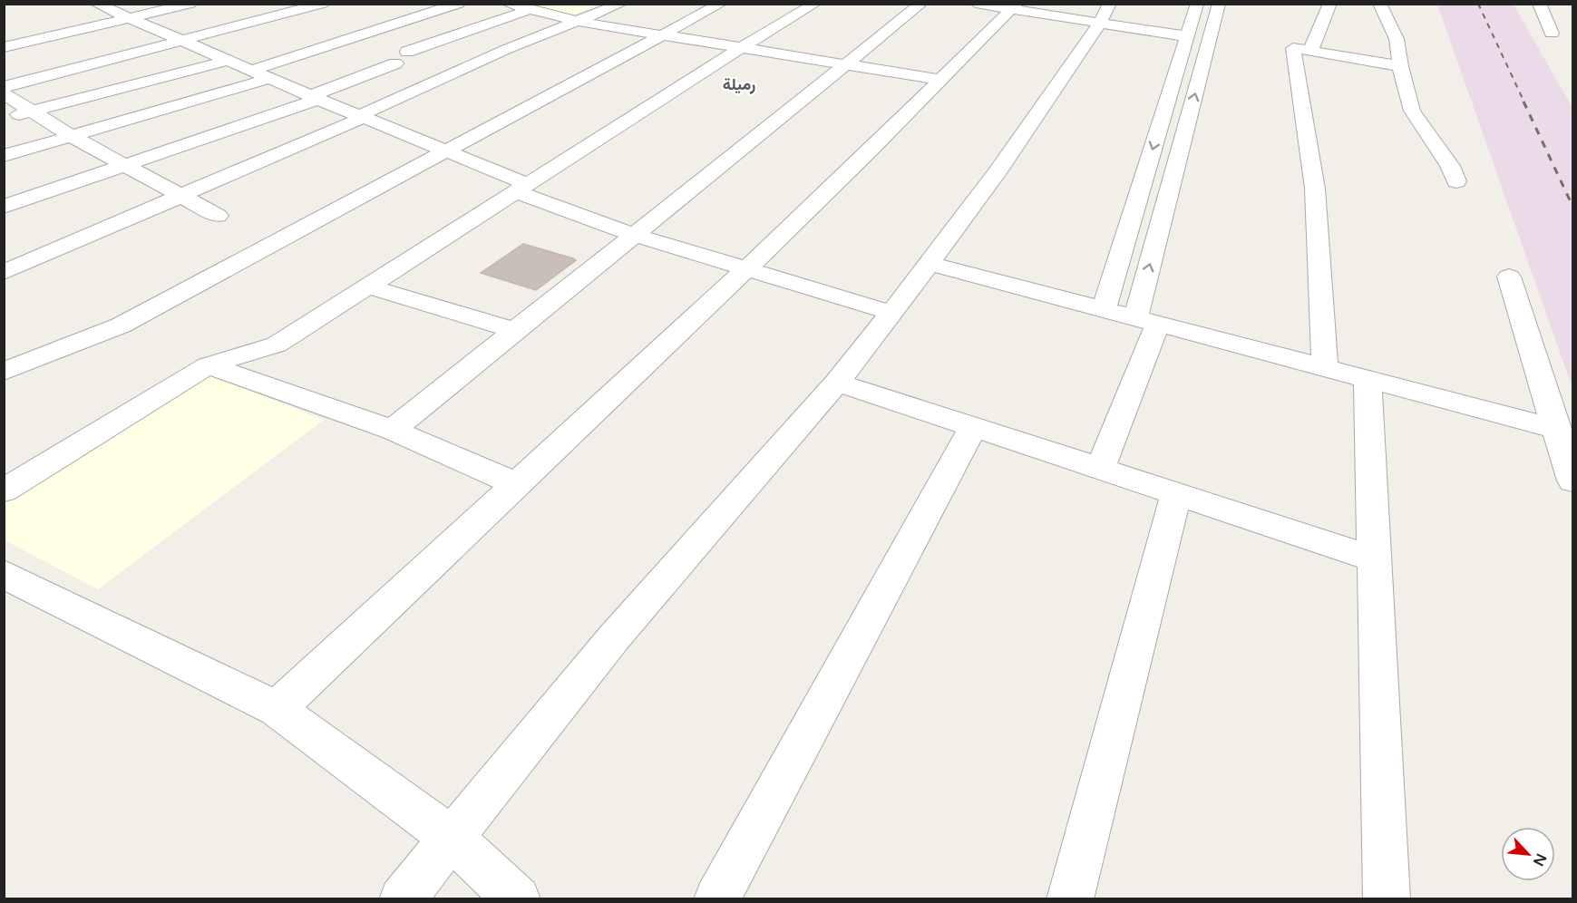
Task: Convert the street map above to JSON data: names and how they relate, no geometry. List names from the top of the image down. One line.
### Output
{"districts":["رميلة"],"north":"bottom right"}
